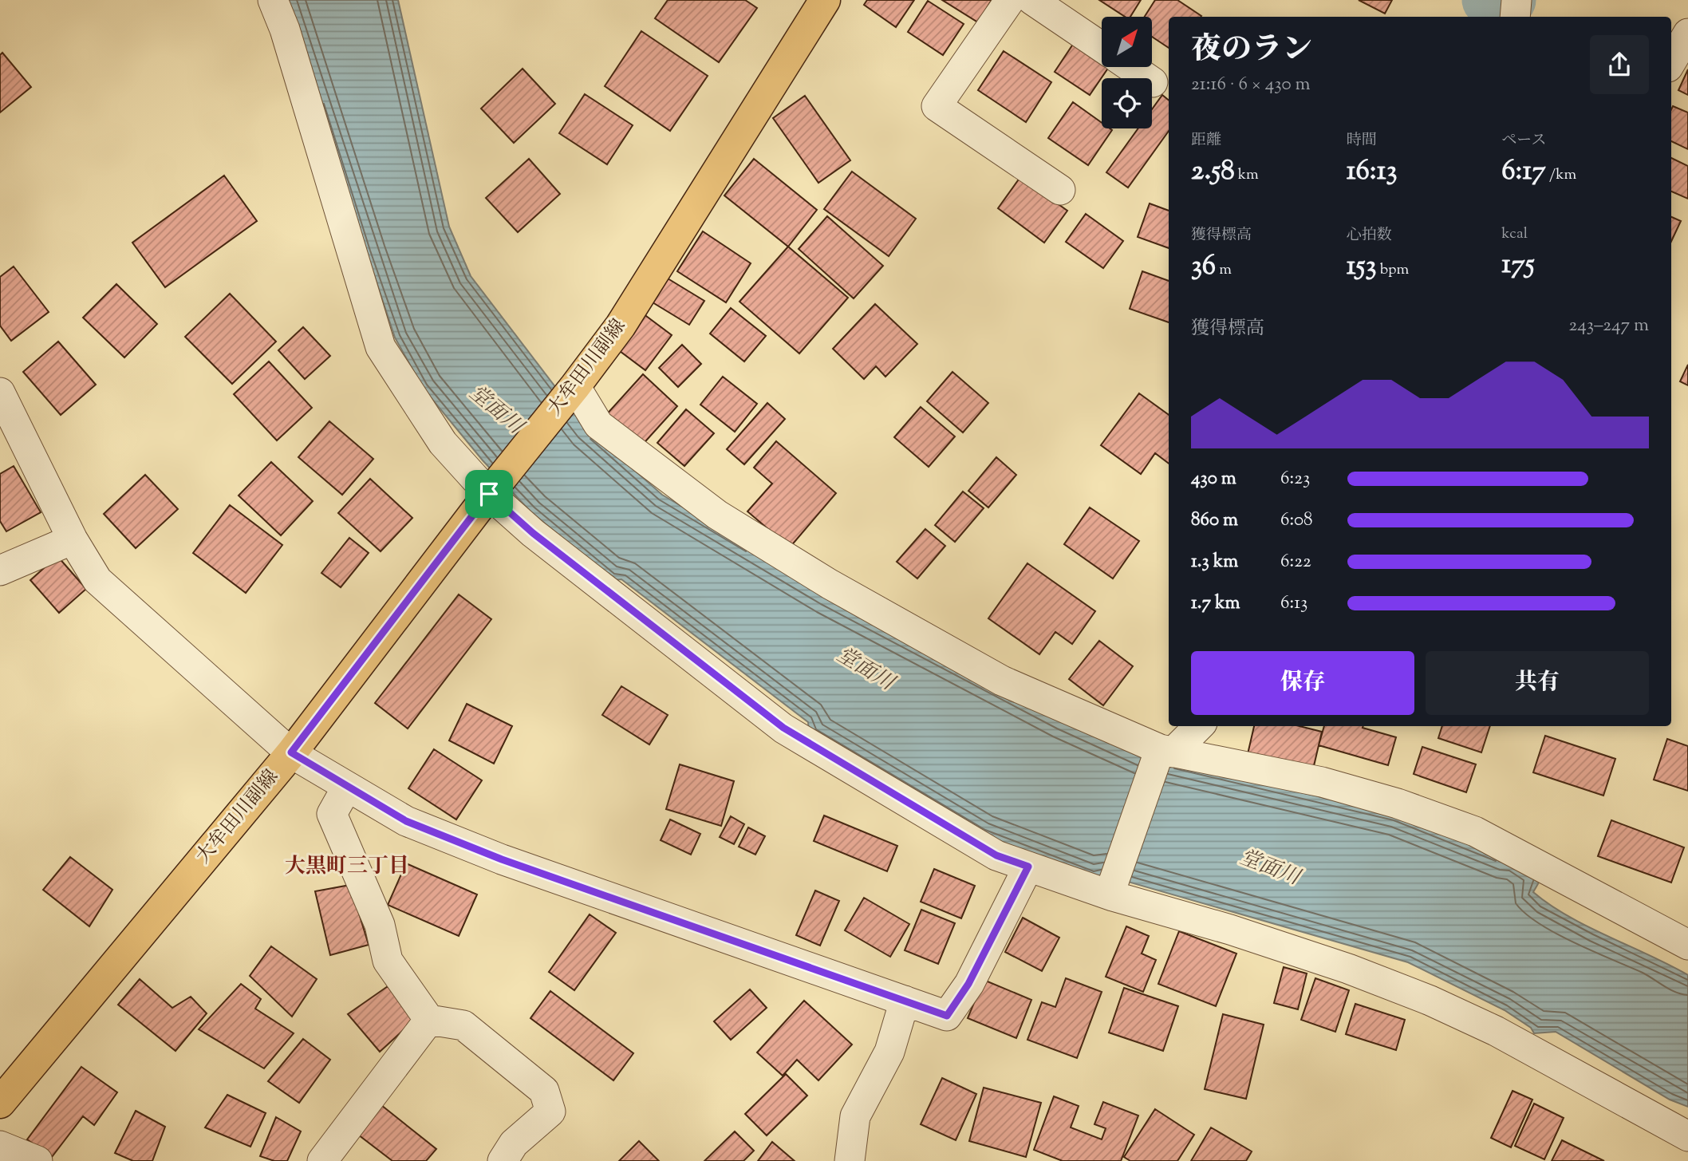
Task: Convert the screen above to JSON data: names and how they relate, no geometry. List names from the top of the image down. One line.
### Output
{"streets":{"main road":["大牟田川副線"]},"districts":["大黒町三丁目"],"water":["堂面川"],"north":"top right","page":{"heading":["夜のラン","21:16 · 6 × 430 m"],"stats":[["距離","2.58 km"],["時間","16:13"],["ペース","6:17 /km"],["獲得標高","36 m"],["心拍数","153 bpm"],["kcal","175"]],"chart":["獲得標高","243–247 m"],"list":[{"name":"430 m","note":"6:23"},{"name":"860 m","note":"6:08"},{"name":"1.3 km","note":"6:22"},{"name":"1.7 km","note":"6:13"}],"buttons":["保存","共有"]}}
